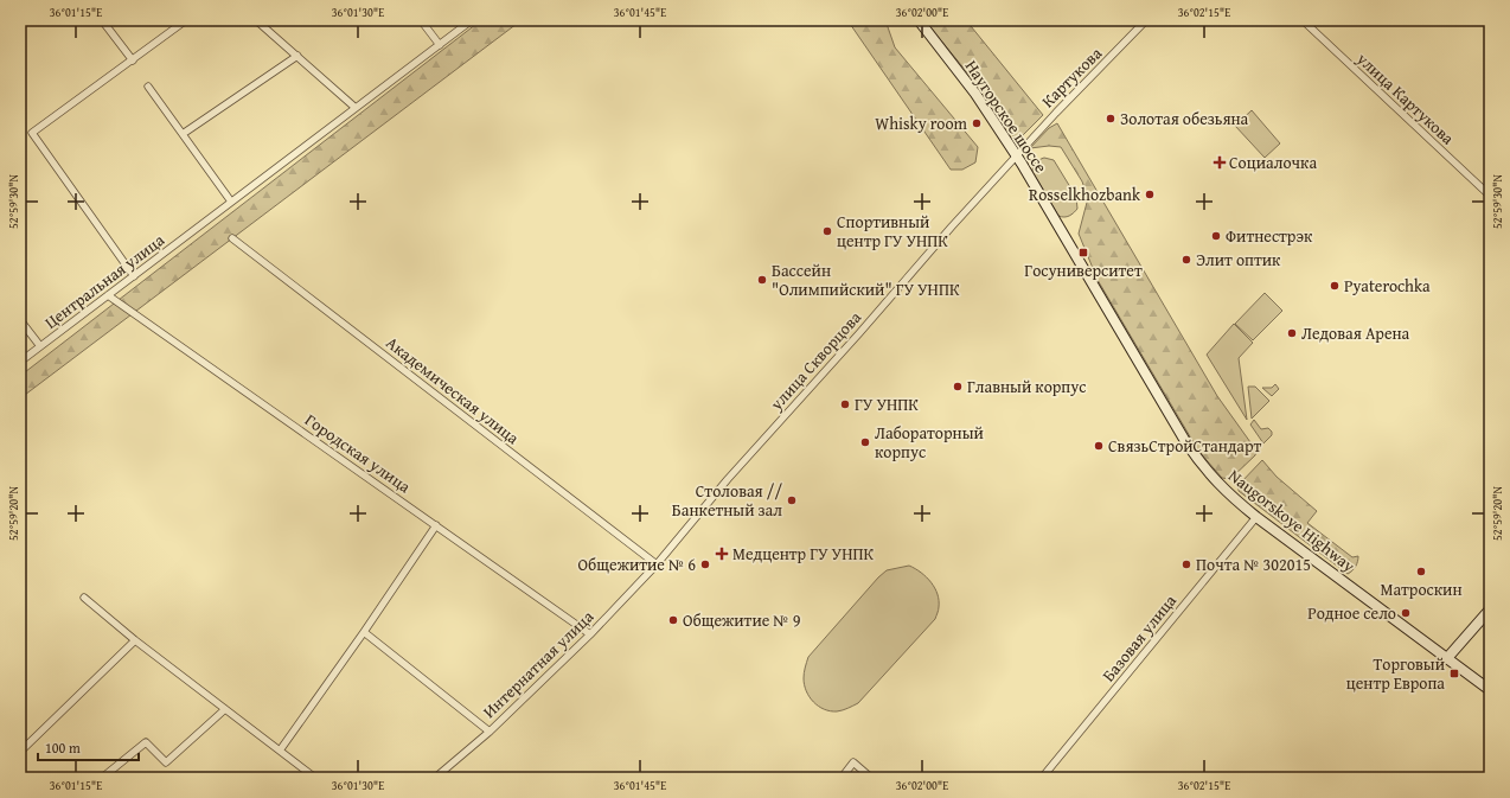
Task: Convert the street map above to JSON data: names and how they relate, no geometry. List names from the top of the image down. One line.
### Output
{"streets":{"main road":["Наугорское шоссе","Naugorskoye Highway"],"street":["Картукова","улица Картукова","Центральная улица","улица Скворцова","Академическая улица","Городская улица","Базовая улица","Интернатная улица"]},"crossings":[["Картукова","Наугорское шоссе"],["Картукова","улица Скворцова"],["Наугорское шоссе","улица Скворцова"],["Наугорское шоссе","Naugorskoye Highway"],["Наугорское шоссе","Базовая улица"],["Центральная улица","Городская улица"],["улица Скворцова","Академическая улица"],["улица Скворцова","Интернатная улица"],["Академическая улица","Интернатная улица"],["Городская улица","Интернатная улица"],["Naugorskoye Highway","Базовая улица"]],"places":{"other":["Золотая обезьяна","Whisky room","Rosselkhozbank","Спортивный центр ГУ УНПК","Фитнестрэк","Элит оптик","Бассейн \"Олимпийский\" ГУ УНПК","Pyaterochka","Ледовая Арена","Главный корпус","ГУ УНПК","Лабораторный корпус","СвязьСтройСтандарт","Столовая // Банкетный зал","Общежитие № 6","Почта № 302015","Матроскин","Родное село","Общежитие № 9"],"health":["Социалочка","Медцентр ГУ УНПК"],"transit":["Госуниверситет","Торговый центр Европа"]},"scale_bar":"100 m","coordinates":["36°01'15\"E","36°01'30\"E","36°01'45\"E","36°02'00\"E","36°02'15\"E","52°59'30\"N","52°59'20\"N"]}
